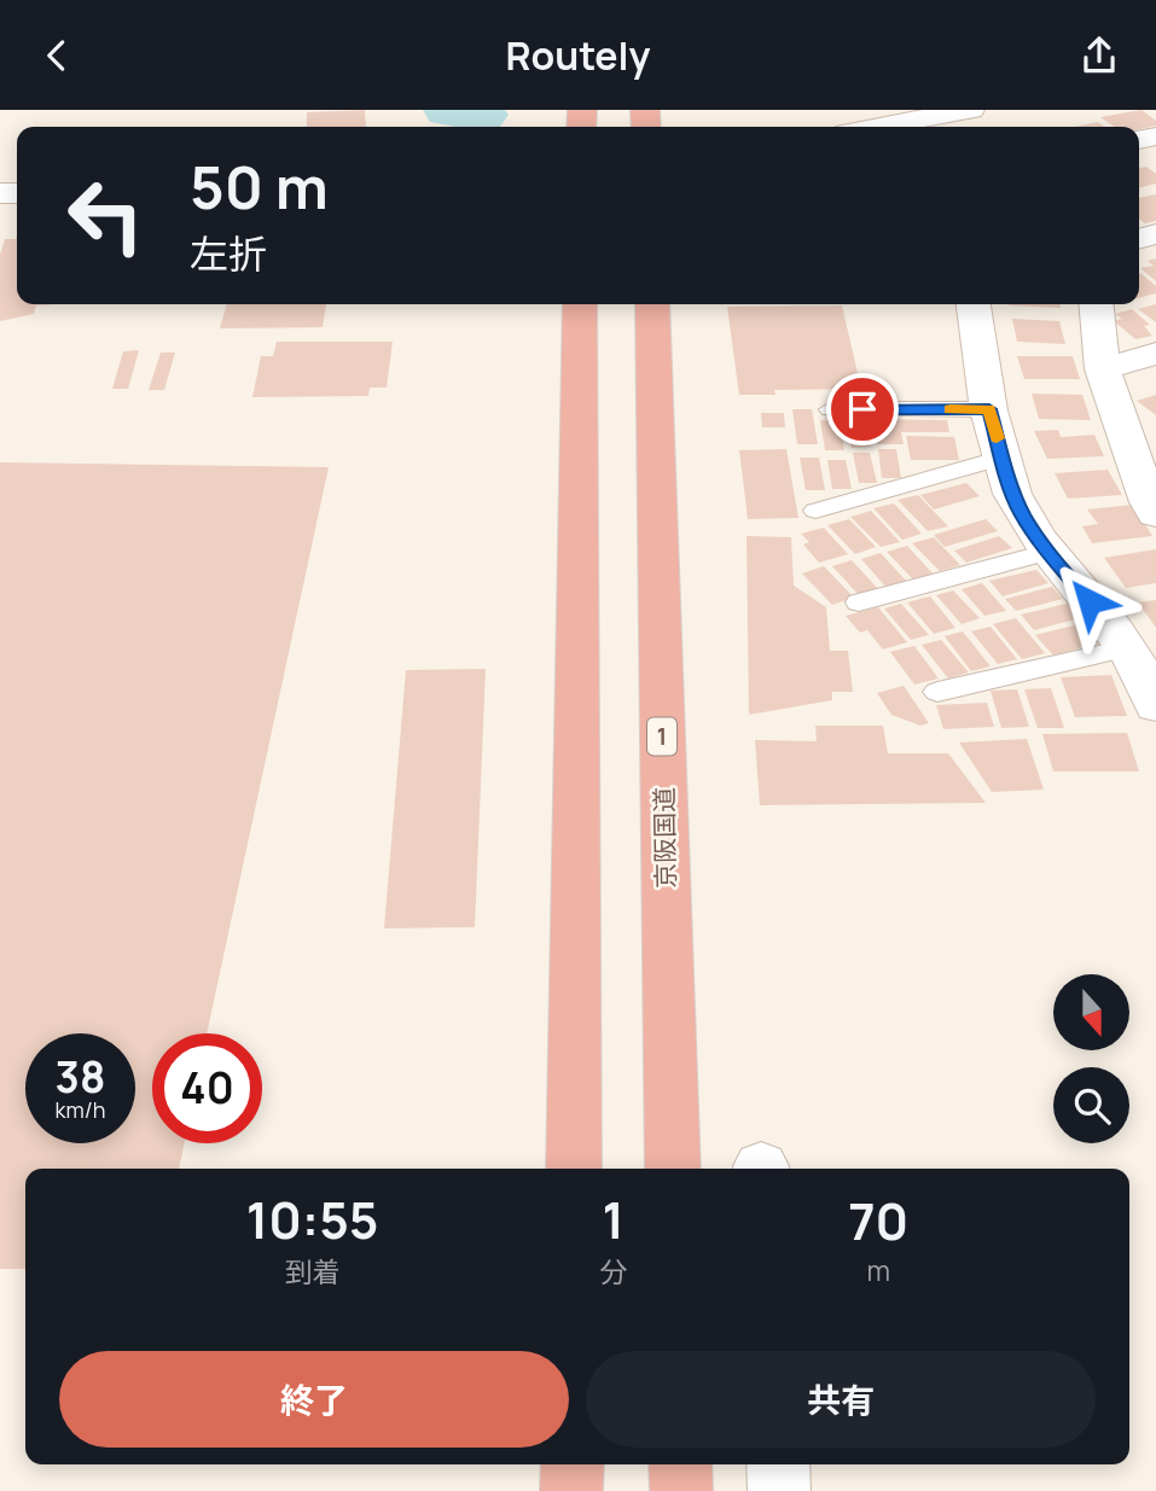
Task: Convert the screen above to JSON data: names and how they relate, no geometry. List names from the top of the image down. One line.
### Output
{"streets":{"highway":["1","京阪国道"]},"north":"bottom","page":{"header":"Routely","turn":["50 m","左折"],"speed":"38 km/h","limit":"40","eta":["10:55","到着","1","分","70","m"],"buttons":["終了","共有"]}}
